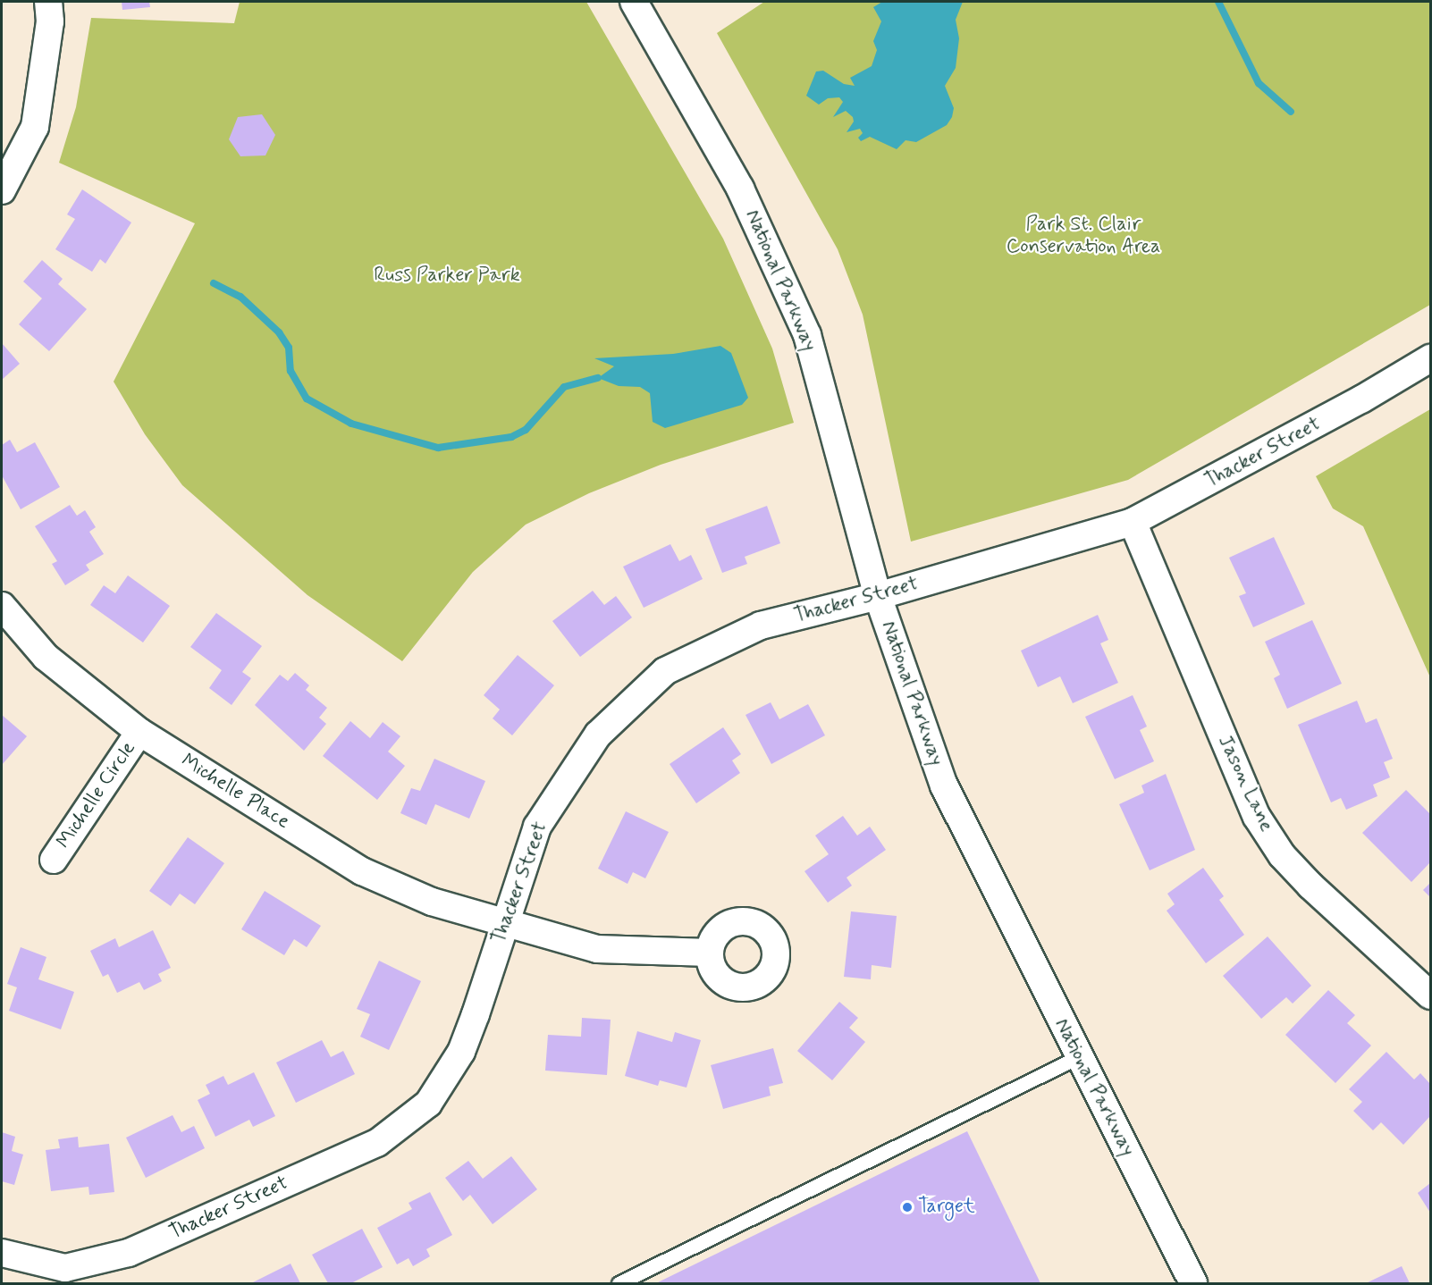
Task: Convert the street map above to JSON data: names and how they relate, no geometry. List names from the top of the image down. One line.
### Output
{"streets":{"street":["National Parkway","Thacker Street","Jason Lane","Michelle Place","Michelle Circle"]},"crossings":[["National Parkway","Thacker Street"],["Thacker Street","Jason Lane"],["Thacker Street","Michelle Place"],["Michelle Place","Michelle Circle"]],"parks":["Park St. Clair Conservation Area","Russ Parker Park"],"places":["Target"]}
